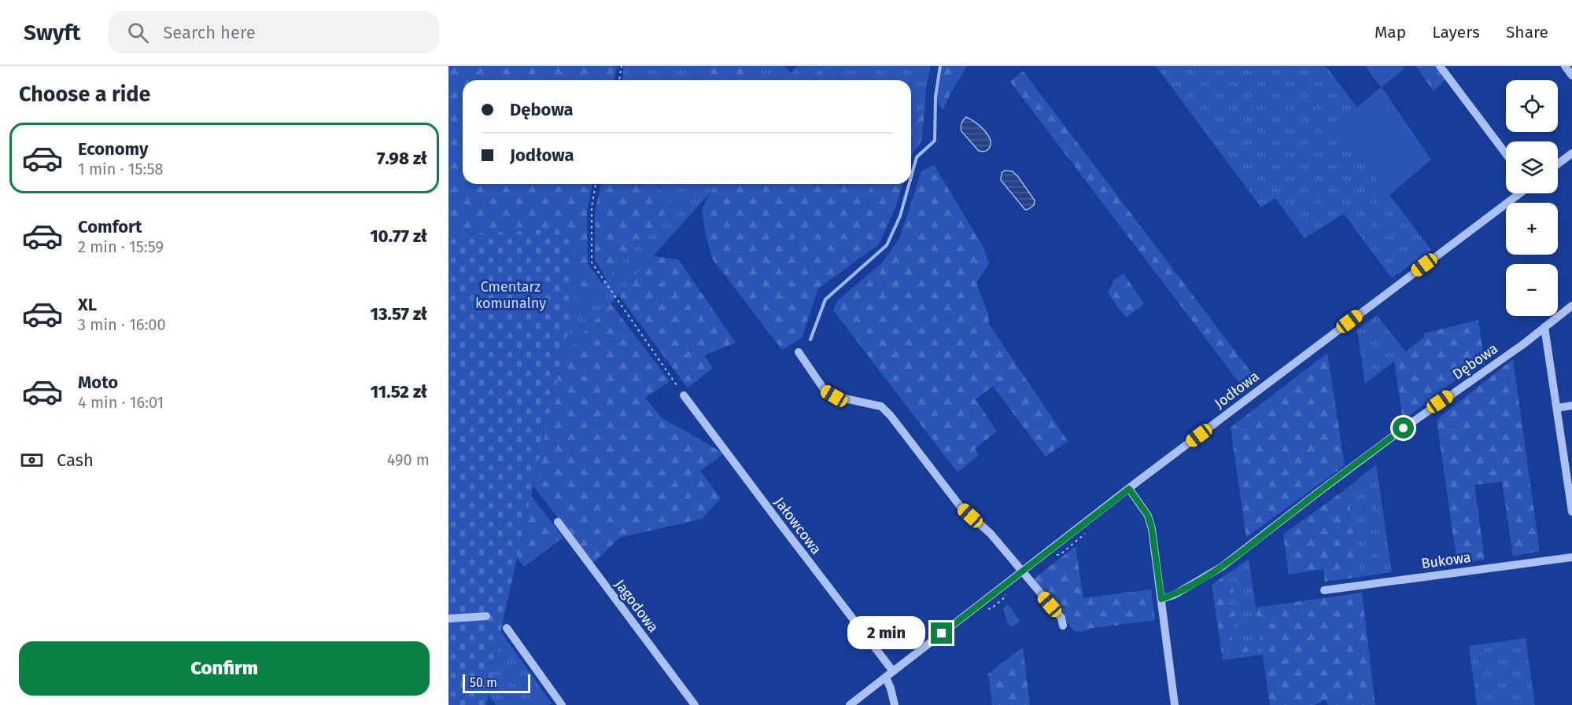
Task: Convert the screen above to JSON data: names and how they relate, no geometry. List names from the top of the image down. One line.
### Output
{"streets":{"street":["Dębowa","Jodłowa","Jałowcowa","Bukowa","Jagodowa"]},"crossings":[["Jodłowa","Jałowcowa"]],"parks":["Cmentarz komunalny"],"scale_bar":"50 m","page":{"header":"Swyft","search":"Search here","nav":["Map","Layers","Share"],"heading":"Choose a ride","map_buttons":["+","−"],"banner":["Dębowa","Jodłowa"],"list":[{"name":"Economy","note":"1 min · 15:58","value":"7.98 zł"},{"name":"Comfort","note":"2 min · 15:59","value":"10.77 zł"},{"name":"XL","note":"3 min · 16:00","value":"13.57 zł"},{"name":"Moto","note":"4 min · 16:01","value":"11.52 zł"}],"pay":["Cash","490 m"],"bubble":"2 min","buttons":"Confirm","scale":"50 m"}}
